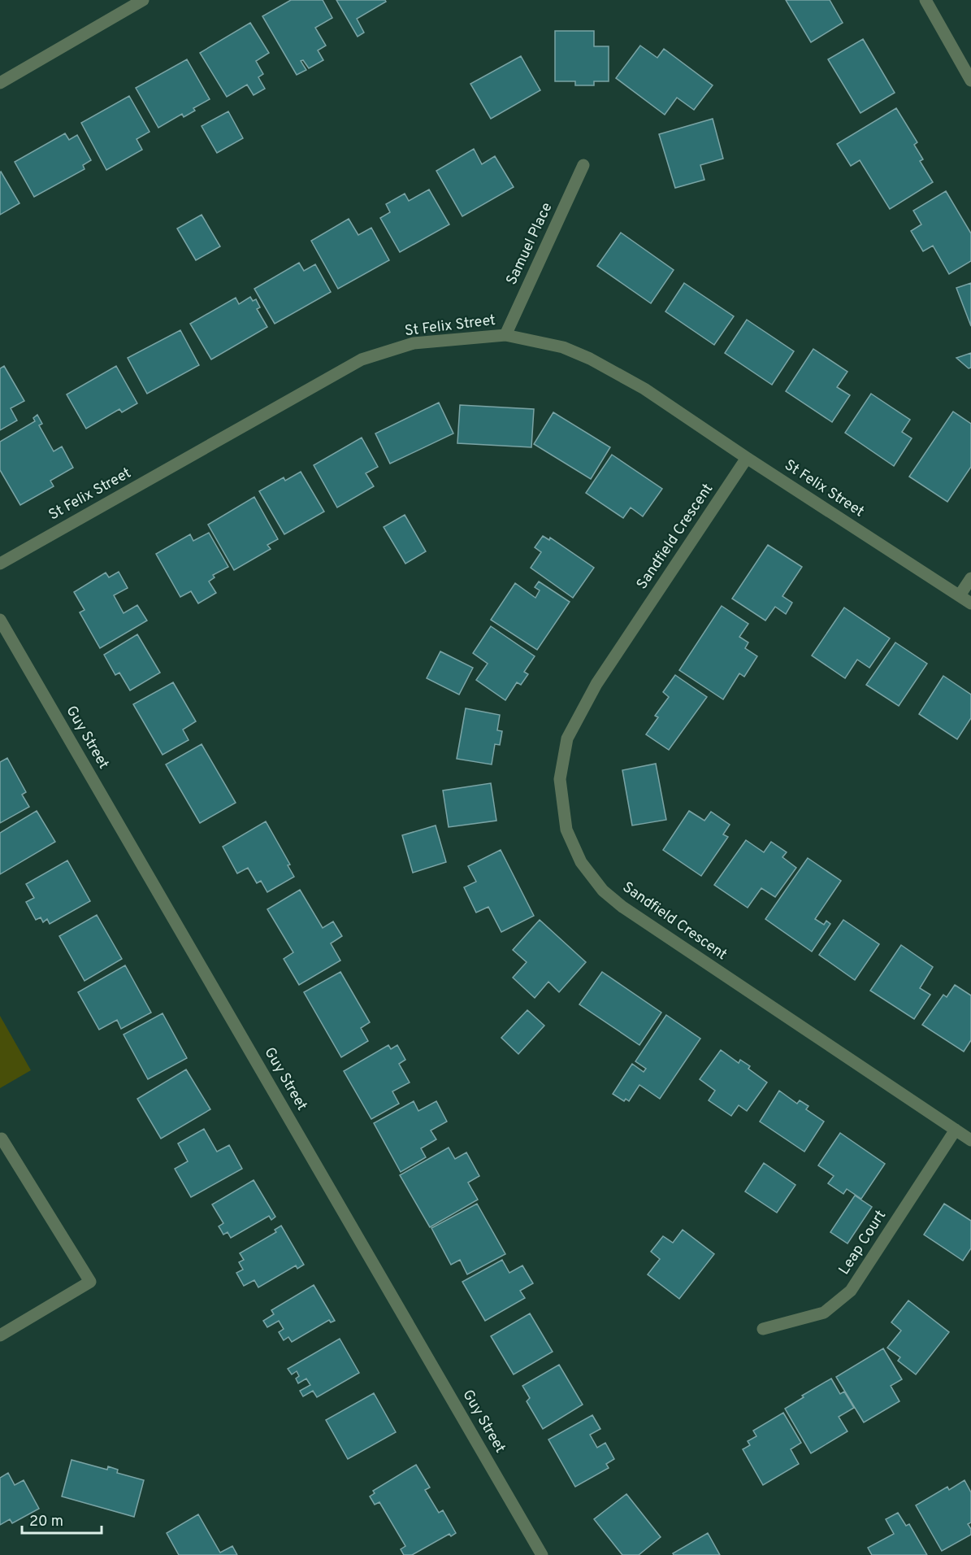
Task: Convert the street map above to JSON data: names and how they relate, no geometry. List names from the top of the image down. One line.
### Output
{"streets":{"street":["Samuel Place","St Felix Street","Sandfield Crescent","Guy Street","Leap Court"]},"crossings":[["Samuel Place","St Felix Street"],["St Felix Street","Sandfield Crescent"],["Sandfield Crescent","Leap Court"]],"scale_bar":"20 m"}
